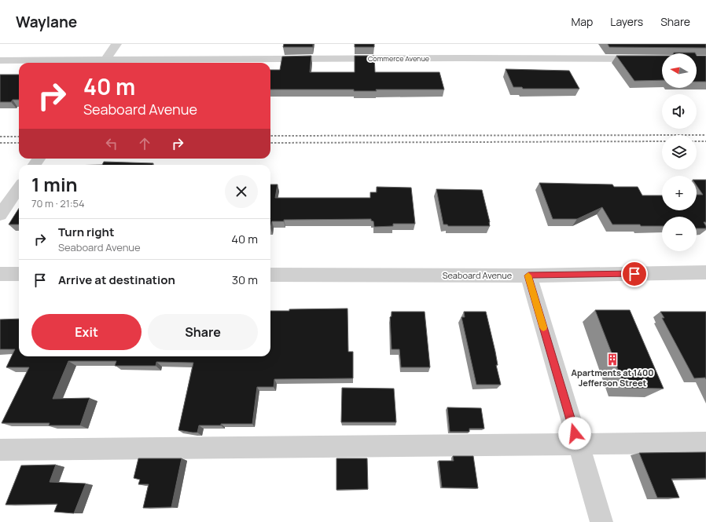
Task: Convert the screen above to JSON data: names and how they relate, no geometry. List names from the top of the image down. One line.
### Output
{"streets":{"street":["Commerce Avenue","Seaboard Avenue"]},"places":{"building":["Apartments at 1400 Jefferson Street"]},"north":"left","page":{"header":"Waylane","nav":["Map","Layers","Share"],"map_buttons":["+","−"],"turn":["40 m","Seaboard Avenue"],"heading":["1 min","70 m · 21:54"],"list":[{"name":"Turn right","note":"Seaboard Avenue","value":"40 m"},{"name":"Arrive at destination","value":"30 m"}],"buttons":["Exit","Share"]}}
